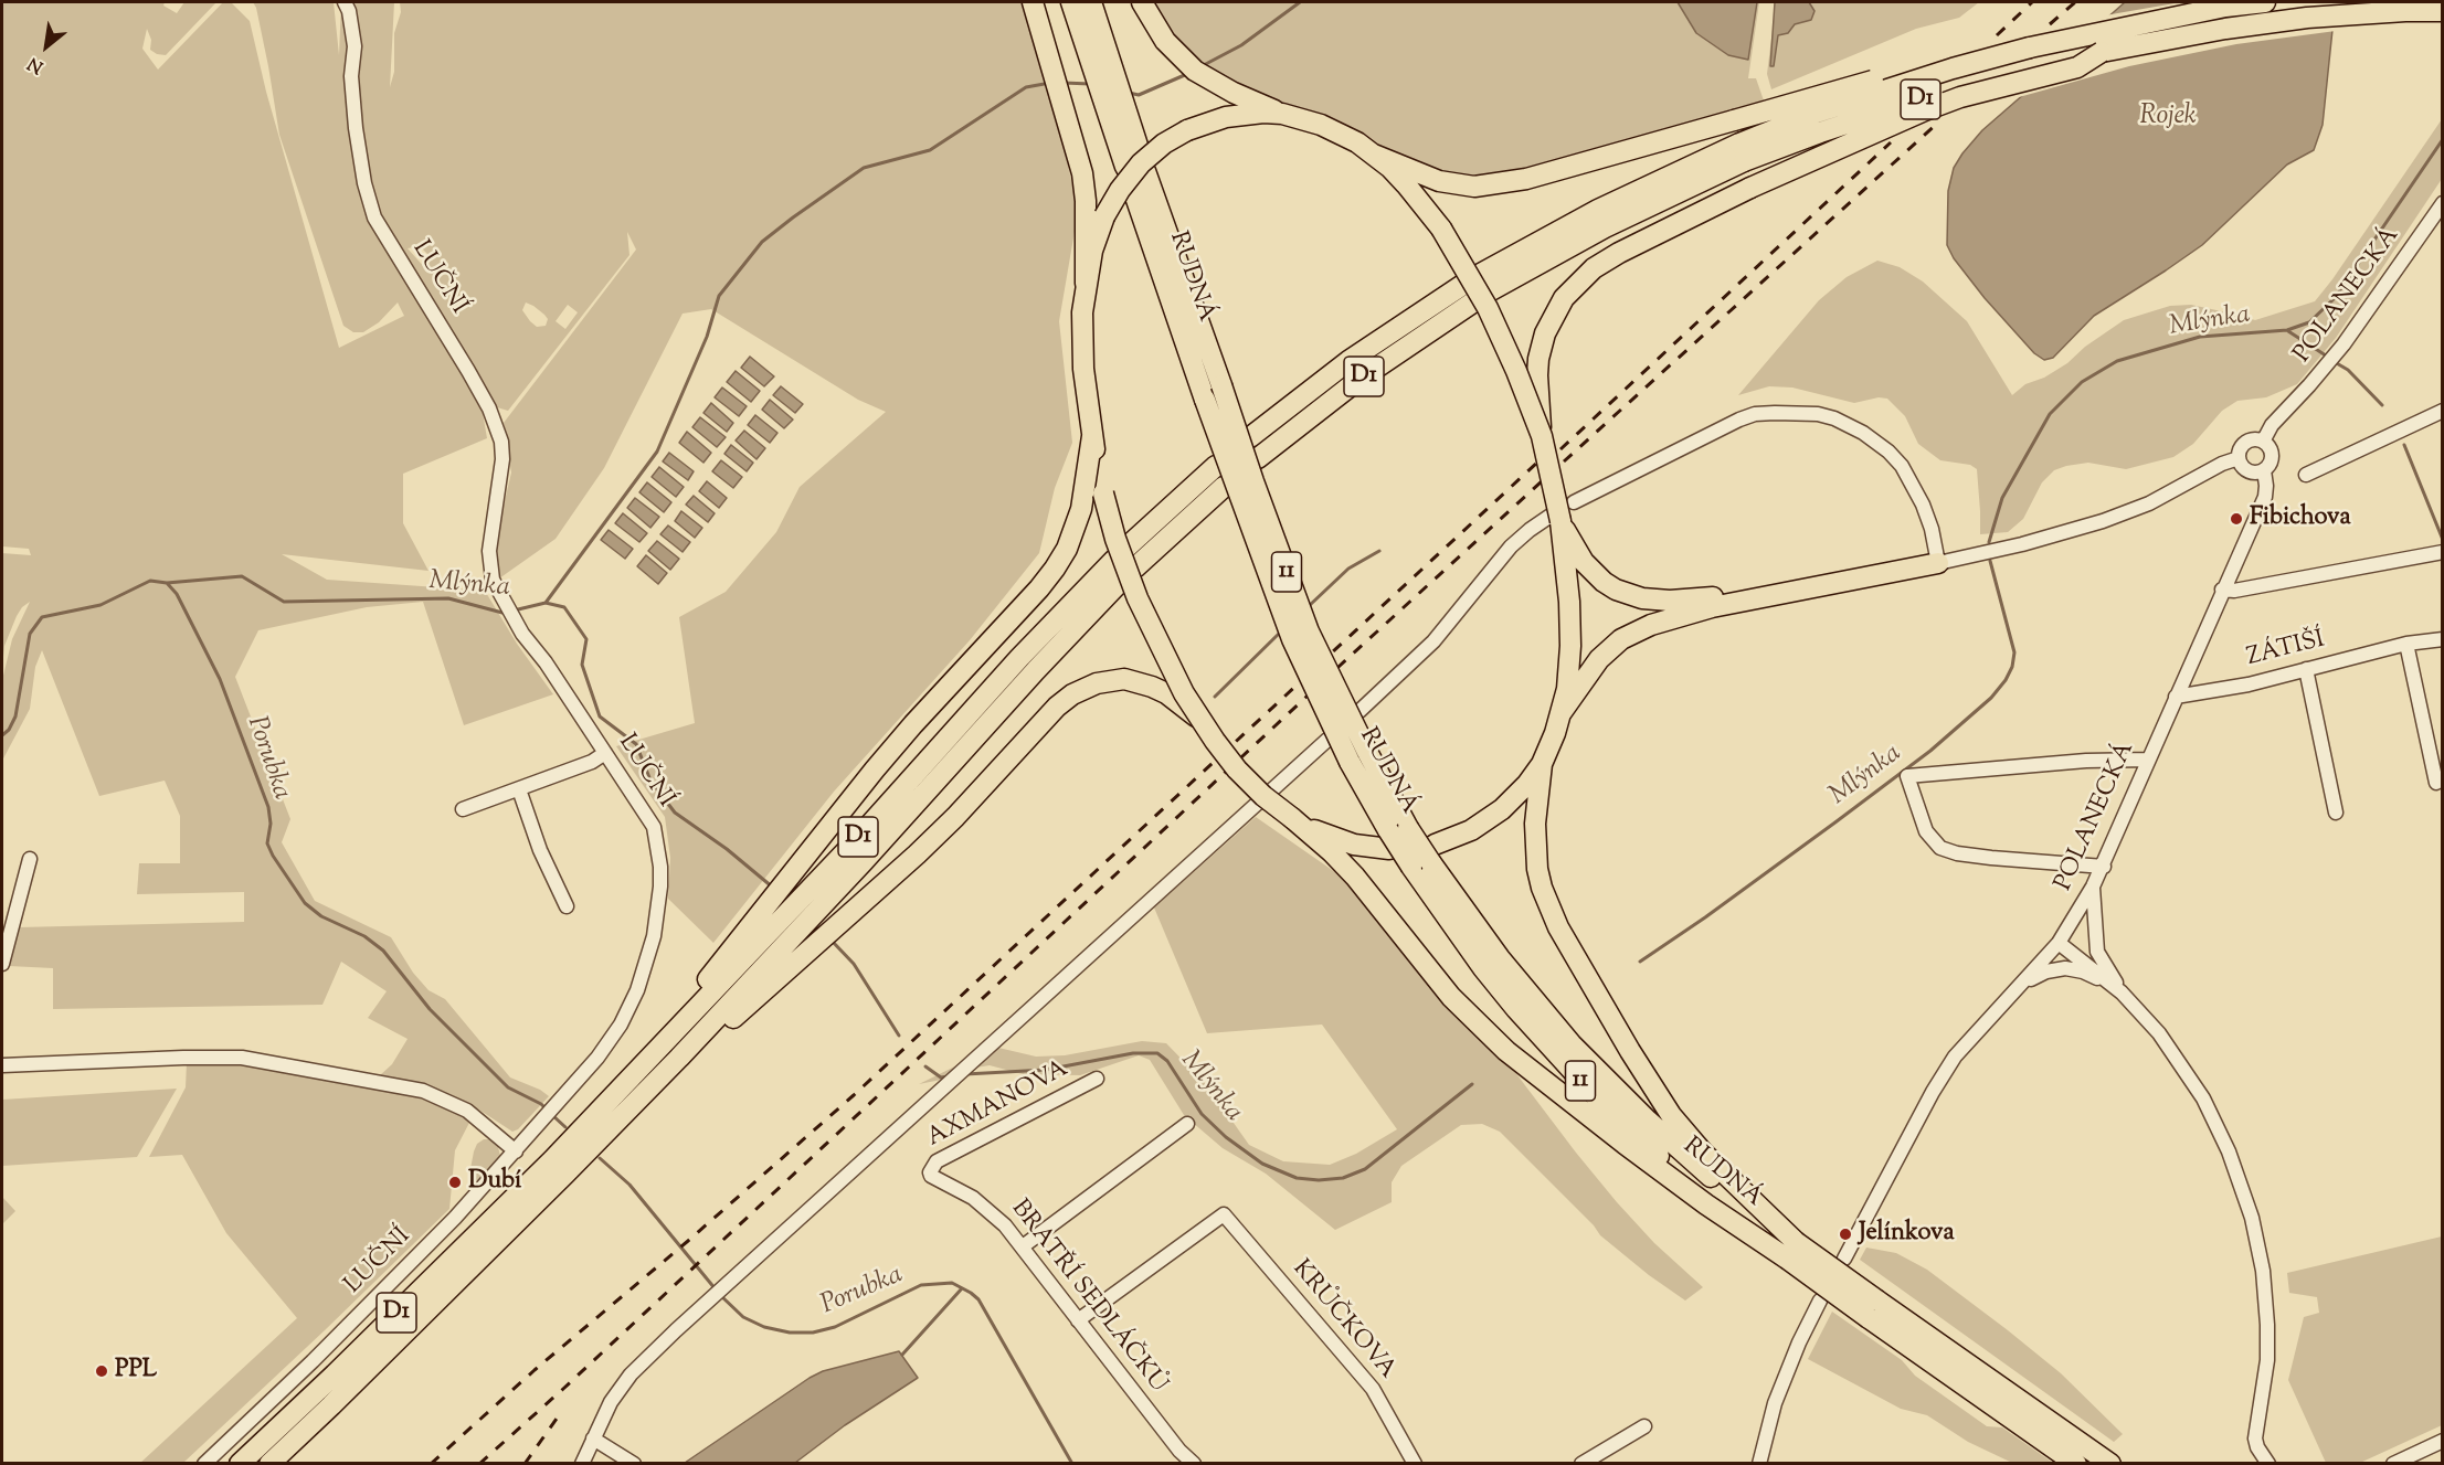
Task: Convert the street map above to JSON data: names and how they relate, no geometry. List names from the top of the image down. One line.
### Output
{"streets":{"highway":["D1","RUDNÁ","11"],"street":["LUČNÍ","POLANECKÁ","ZÁTIŠÍ","AXMANOVA","BRATŘÍ SEDLÁČKŮ","KRŮČKOVA"]},"crossings":[["RUDNÁ","11"],["POLANECKÁ","ZÁTIŠÍ"],["AXMANOVA","BRATŘÍ SEDLÁČKŮ"],["BRATŘÍ SEDLÁČKŮ","KRŮČKOVA"]],"water":["Rojek","Mlýnka","Porubka"],"places":["Fibichova","Dubí","Jelínkova","PPL"],"north":"bottom left"}
